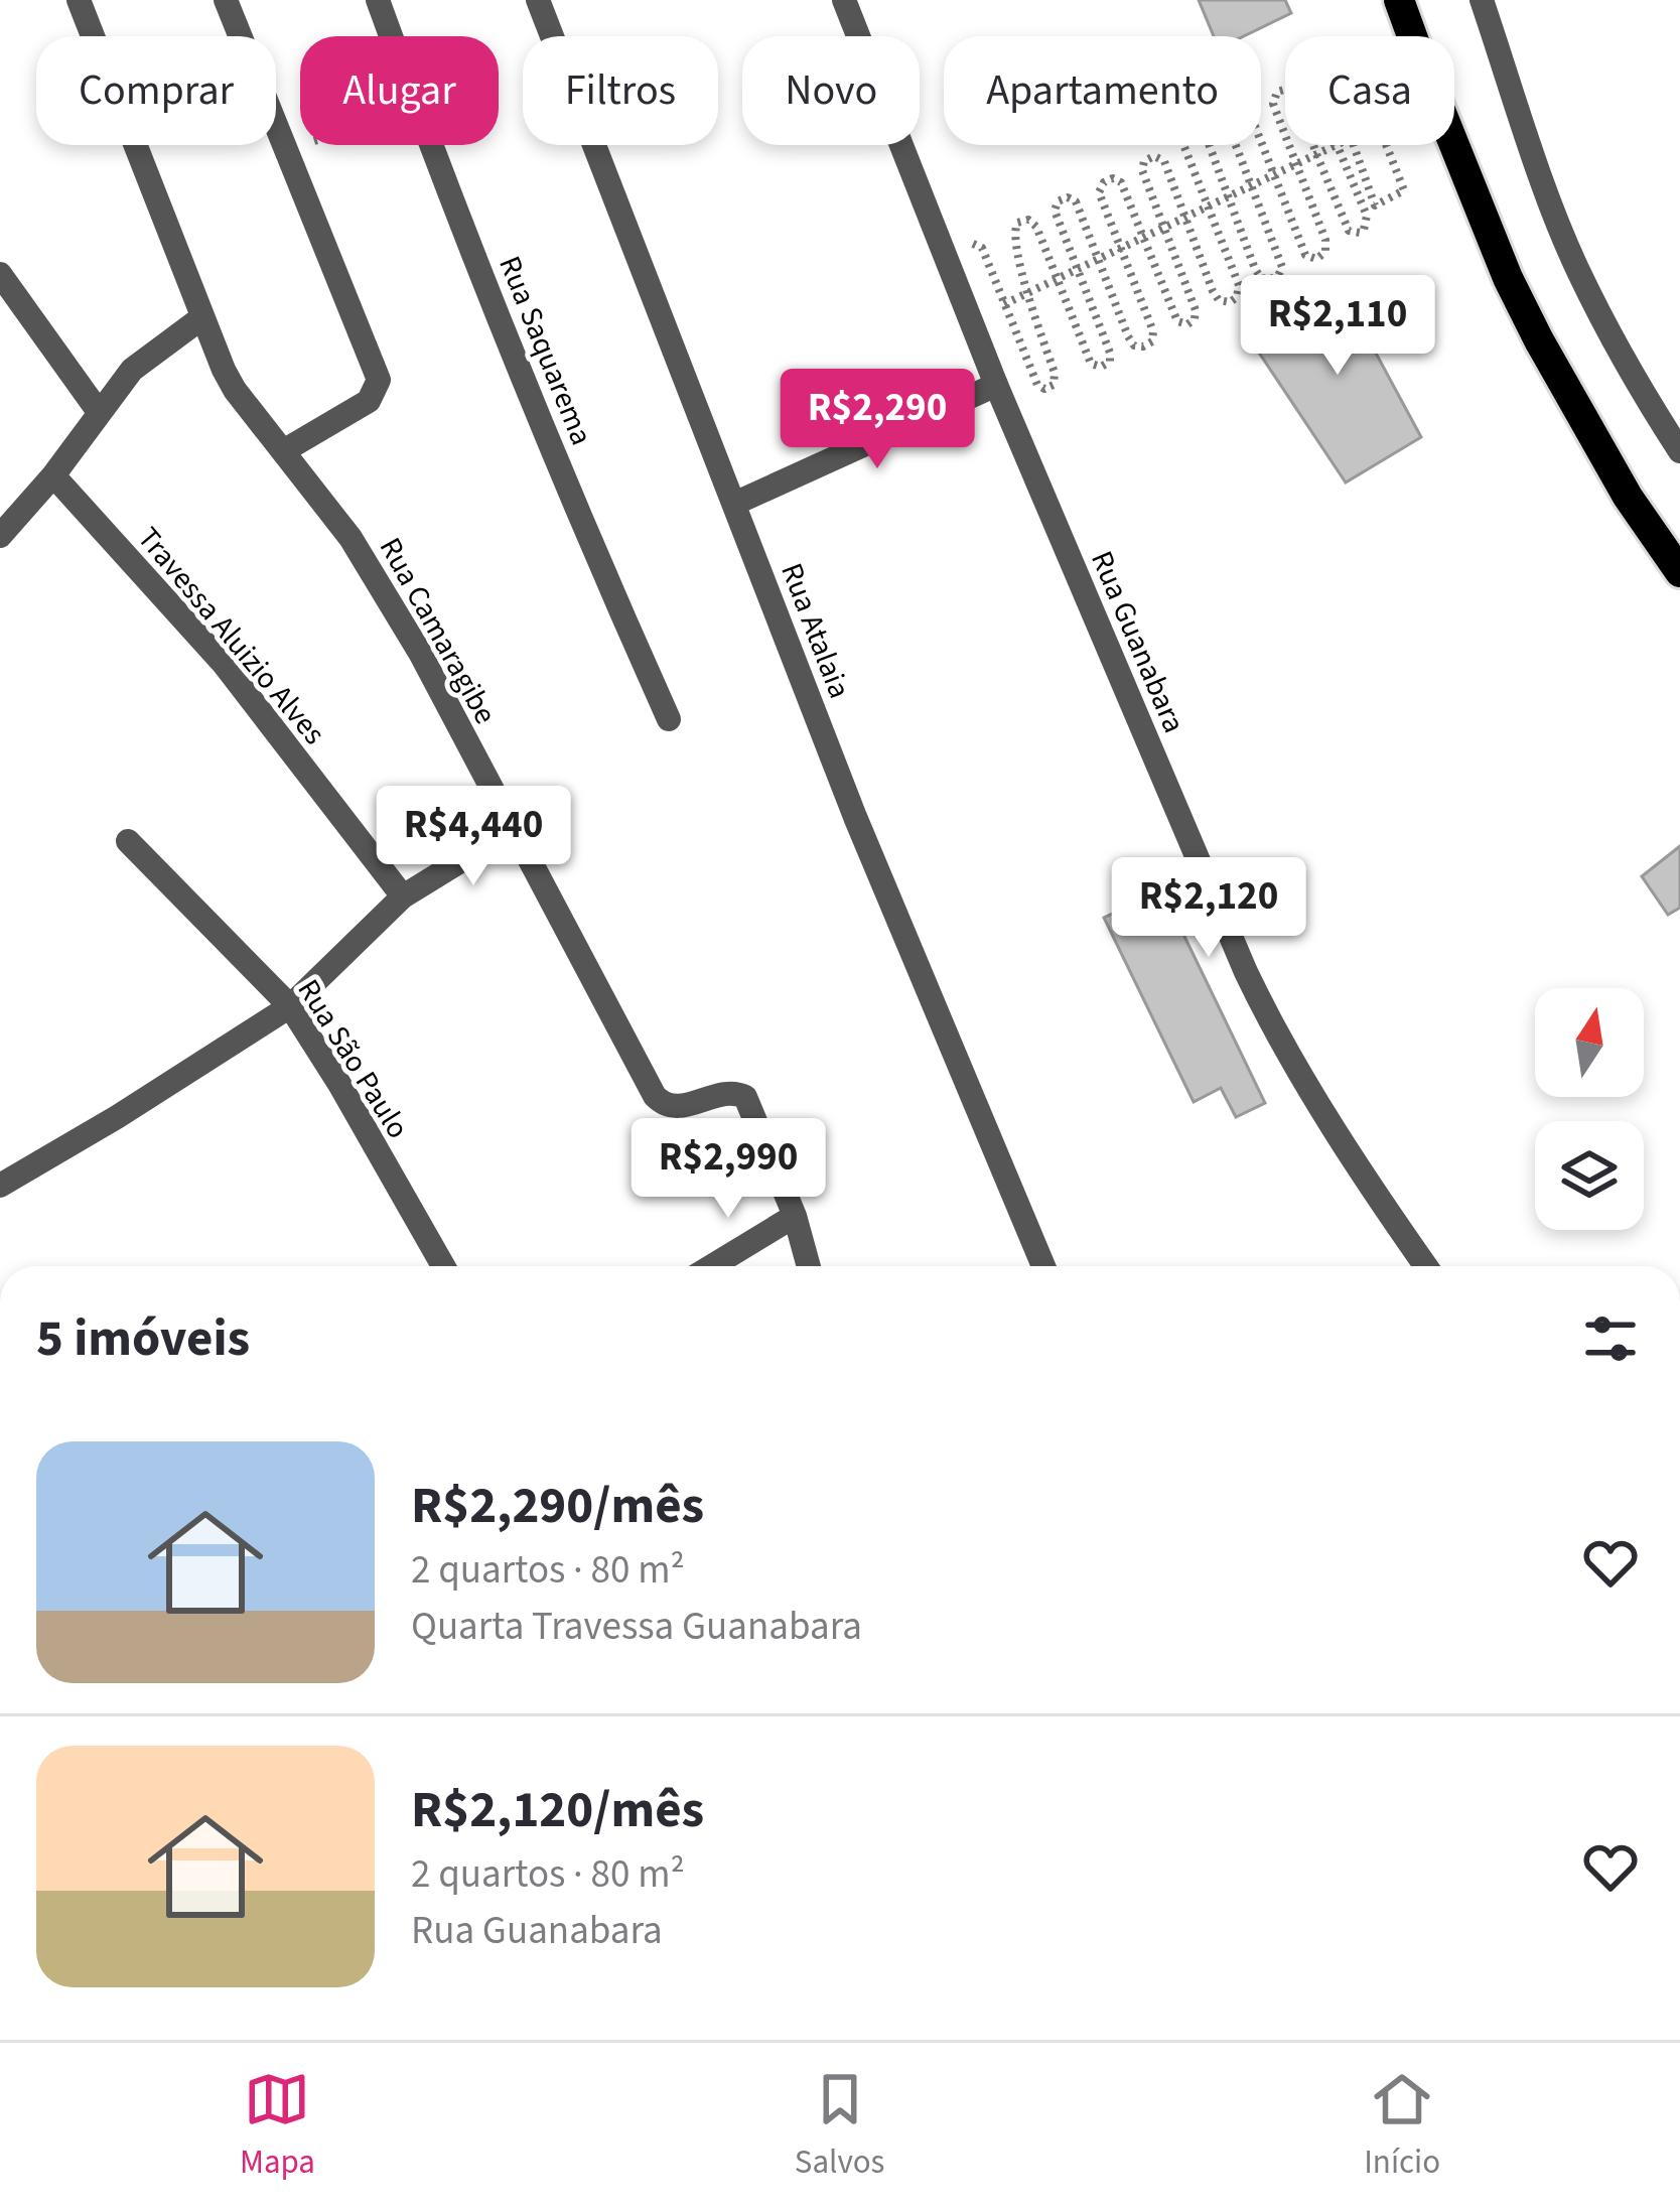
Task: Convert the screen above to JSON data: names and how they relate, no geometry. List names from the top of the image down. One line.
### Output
{"streets":{"street":["Rua Saquarema","Rua Camaragibe","Rua Atalaia","Travessa Aluizio Alves","Rua Guanabara","Rua São Paulo"]},"north":"top","page":{"chip":["Comprar","Alugar","Filtros","Novo","Apartamento","Casa"],"price":["R$2,110","R$2,290","R$4,440","R$2,120","R$2,990"],"heading":"5 imóveis","list":[{"name":"R$2,290/mês","note":"2 quartos · 80 m² · Quarta Travessa Guanabara"},{"name":"R$2,120/mês","note":"2 quartos · 80 m² · Rua Guanabara"}],"tabs":["Mapa","Salvos","Início"]}}
